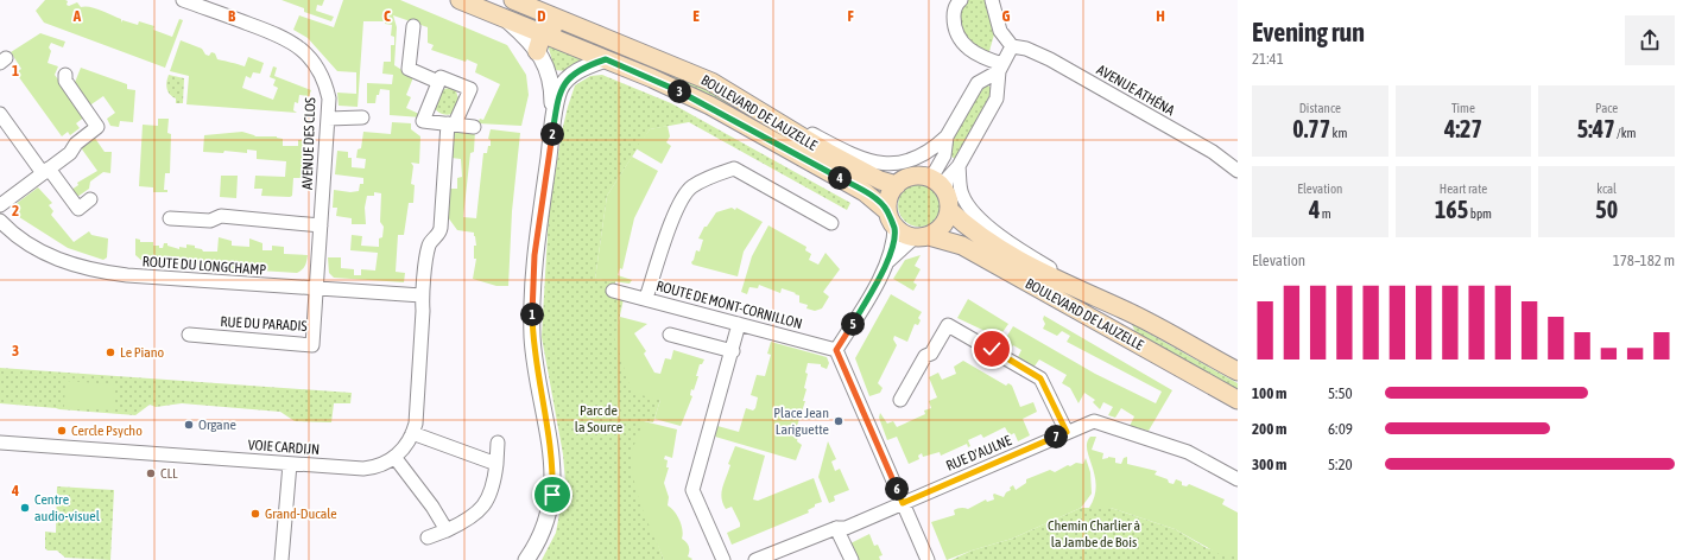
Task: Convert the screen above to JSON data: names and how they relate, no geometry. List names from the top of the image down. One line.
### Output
{"streets":{"main road":["BOULEVARD DE LAUZELLE"],"street":["AVENUE ATHÉNA","AVENUE DES CLOS","ROUTE DU LONGCHAMP","ROUTE DE MONT-CORNILLON","RUE DU PARADIS","VOIE CARDIJN","RUE D'AULNE"]},"crossings":[["AVENUE DES CLOS","ROUTE DU LONGCHAMP"],["AVENUE DES CLOS","RUE DU PARADIS"],["ROUTE DU LONGCHAMP","RUE DU PARADIS"],["ROUTE DU LONGCHAMP","VOIE CARDIJN"]],"parks":["Parc de la Source","Chemin Charlier à la Jambe de Bois"],"places":["Le Piano","Place Jean Lariguette","Organe","Cercle Psycho","CLL","Centre audio-visuel","Grand-Ducale"],"page":{"heading":["Evening run","21:41"],"pins":["3","2","4","1","5","7","6"],"stats":[["Distance","0.77 km"],["Time","4:27"],["Pace","5:47 /km"],["Elevation","4 m"],["Heart rate","165 bpm"],["kcal","50"]],"chart":["Elevation","178–182 m"],"list":[{"name":"100 m","note":"5:50"},{"name":"200 m","note":"6:09"},{"name":"300 m","note":"5:20"}]},"grid":{"columns":["A","B","C","D","E","F","G","H"],"rows":["1","2","3","4"]}}
